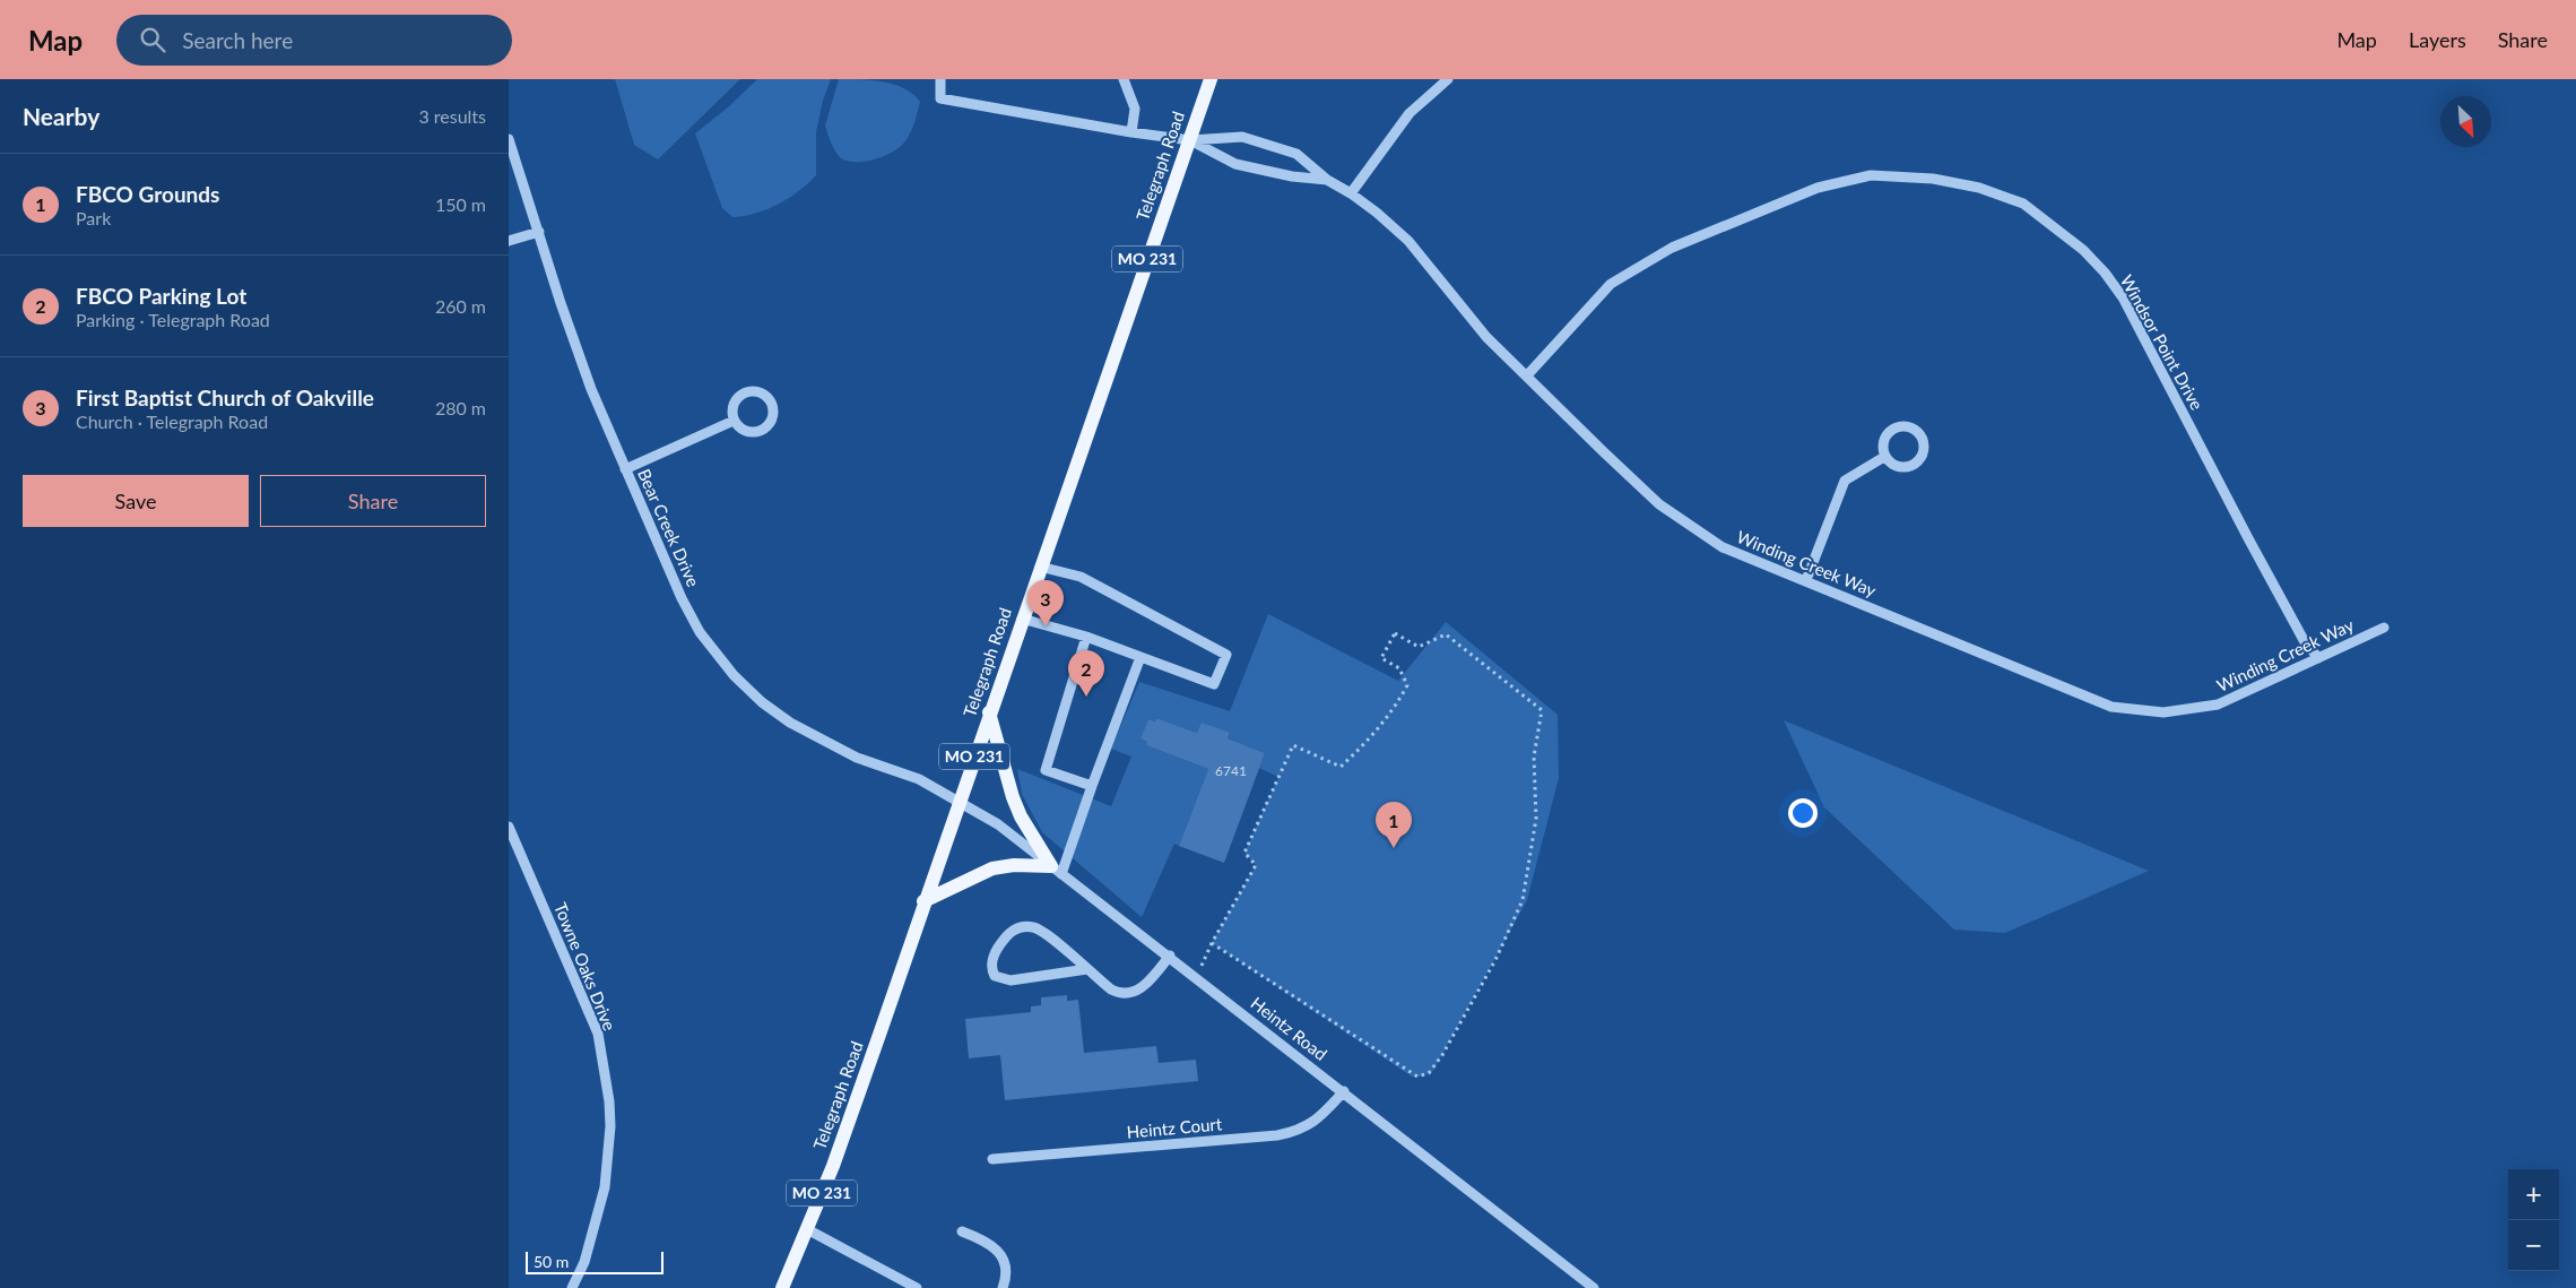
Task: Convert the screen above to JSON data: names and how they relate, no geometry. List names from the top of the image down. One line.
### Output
{"streets":{"main road":["Telegraph Road","MO 231"],"street":["Windsor Point Drive","Bear Creek Drive","Winding Creek Way","Towne Oaks Drive","Heintz Road","Heintz Court"]},"crossings":[["Telegraph Road","Bear Creek Drive"],["Telegraph Road","Winding Creek Way"],["Telegraph Road","Heintz Road"],["Windsor Point Drive","Winding Creek Way"],["Bear Creek Drive","Heintz Road"],["Heintz Road","Heintz Court"]],"house_numbers":["6741"],"scale_bar":"50 m","north":"bottom right","page":{"header":"Map","search":"Search here","nav":["Map","Layers","Share"],"heading":["Nearby","3 results"],"list":[{"mark":"1","name":"FBCO Grounds","note":"Park","value":"150 m"},{"mark":"2","name":"FBCO Parking Lot","note":"Parking · Telegraph Road","value":"260 m"},{"mark":"3","name":"First Baptist Church of Oakville","note":"Church · Telegraph Road","value":"280 m"}],"buttons":["Save","Share"],"pins":["3","2","1"],"map_buttons":["+","−"],"scale":"50 m"}}
